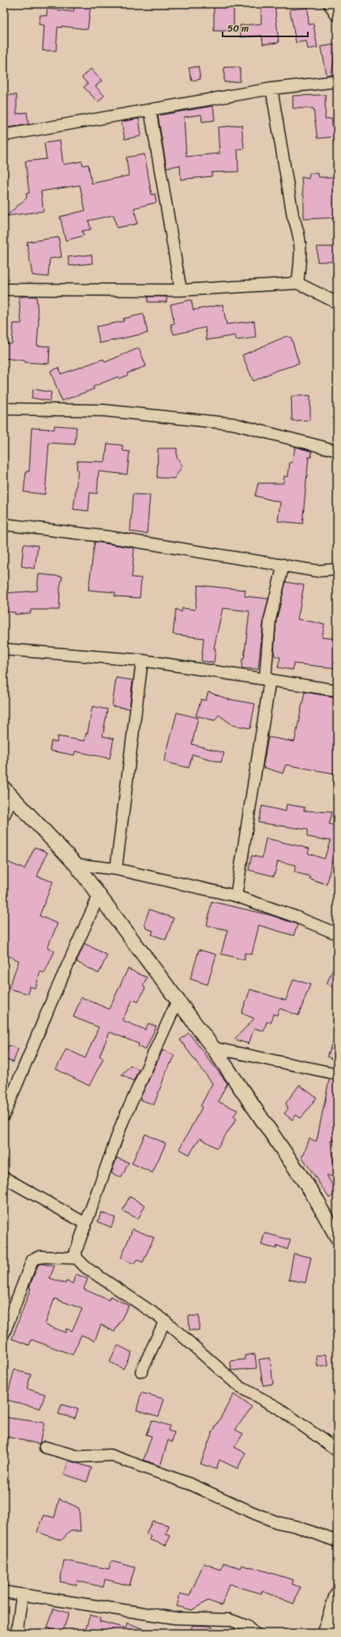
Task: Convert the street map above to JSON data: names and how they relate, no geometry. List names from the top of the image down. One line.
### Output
{"scale_bar":"50 m"}
